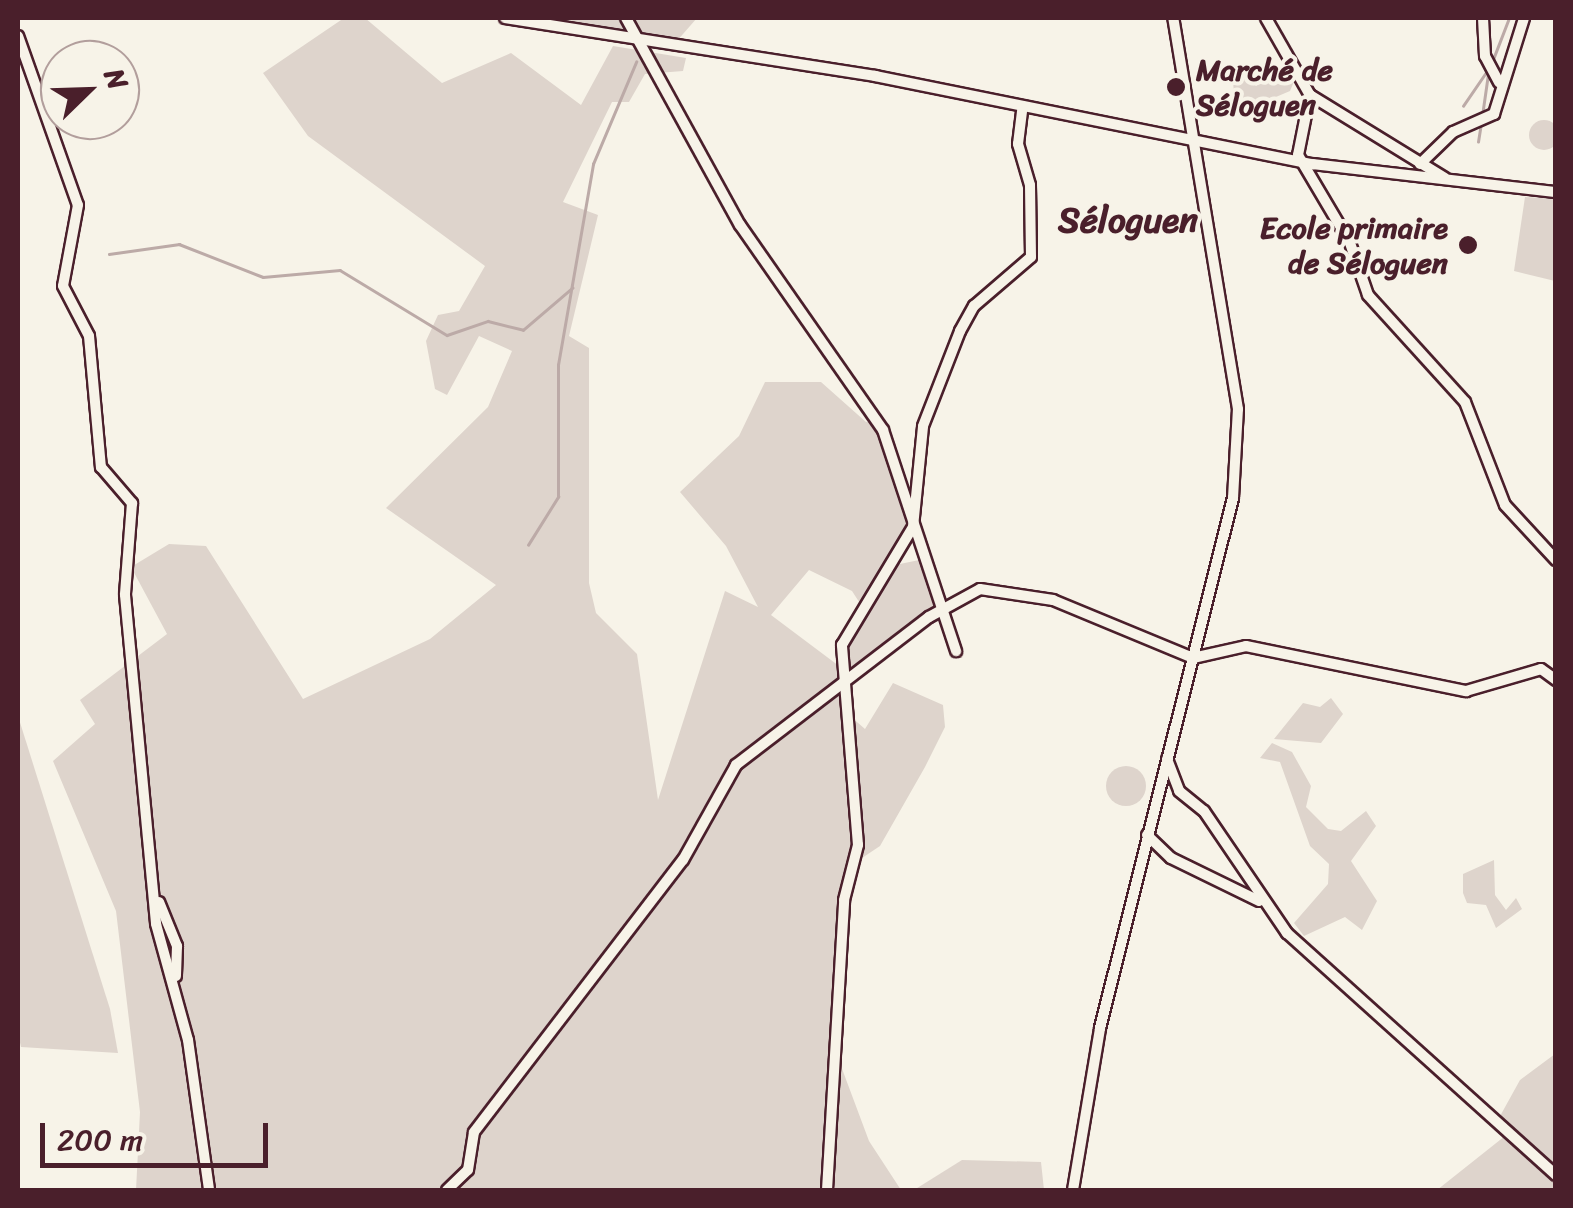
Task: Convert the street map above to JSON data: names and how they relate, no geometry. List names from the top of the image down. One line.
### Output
{"districts":["Séloguen"],"places":["Marché de Séloguen","Ecole primaire de Séloguen"],"scale_bar":"200 m","north":"top right"}
